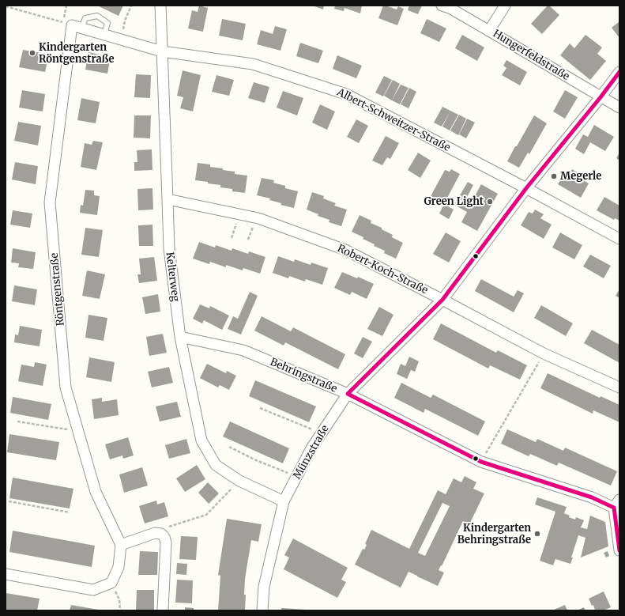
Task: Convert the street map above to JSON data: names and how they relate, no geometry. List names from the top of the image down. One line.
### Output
{"streets":{"street":["Hungerfeldstraße","Albert-Schweitzer-Straße","Robert-Koch-Straße","Kelterweg","Röntgenstraße","Behringstraße","Münzstraße"]},"crossings":[["Hungerfeldstraße","Münzstraße"],["Albert-Schweitzer-Straße","Kelterweg"],["Albert-Schweitzer-Straße","Röntgenstraße"],["Albert-Schweitzer-Straße","Münzstraße"],["Robert-Koch-Straße","Kelterweg"],["Robert-Koch-Straße","Münzstraße"],["Kelterweg","Behringstraße"],["Kelterweg","Münzstraße"],["Behringstraße","Münzstraße"]],"places":["Kindergarten Röntgenstraße","Megerle","Green Light","Kindergarten Behringstraße"]}
